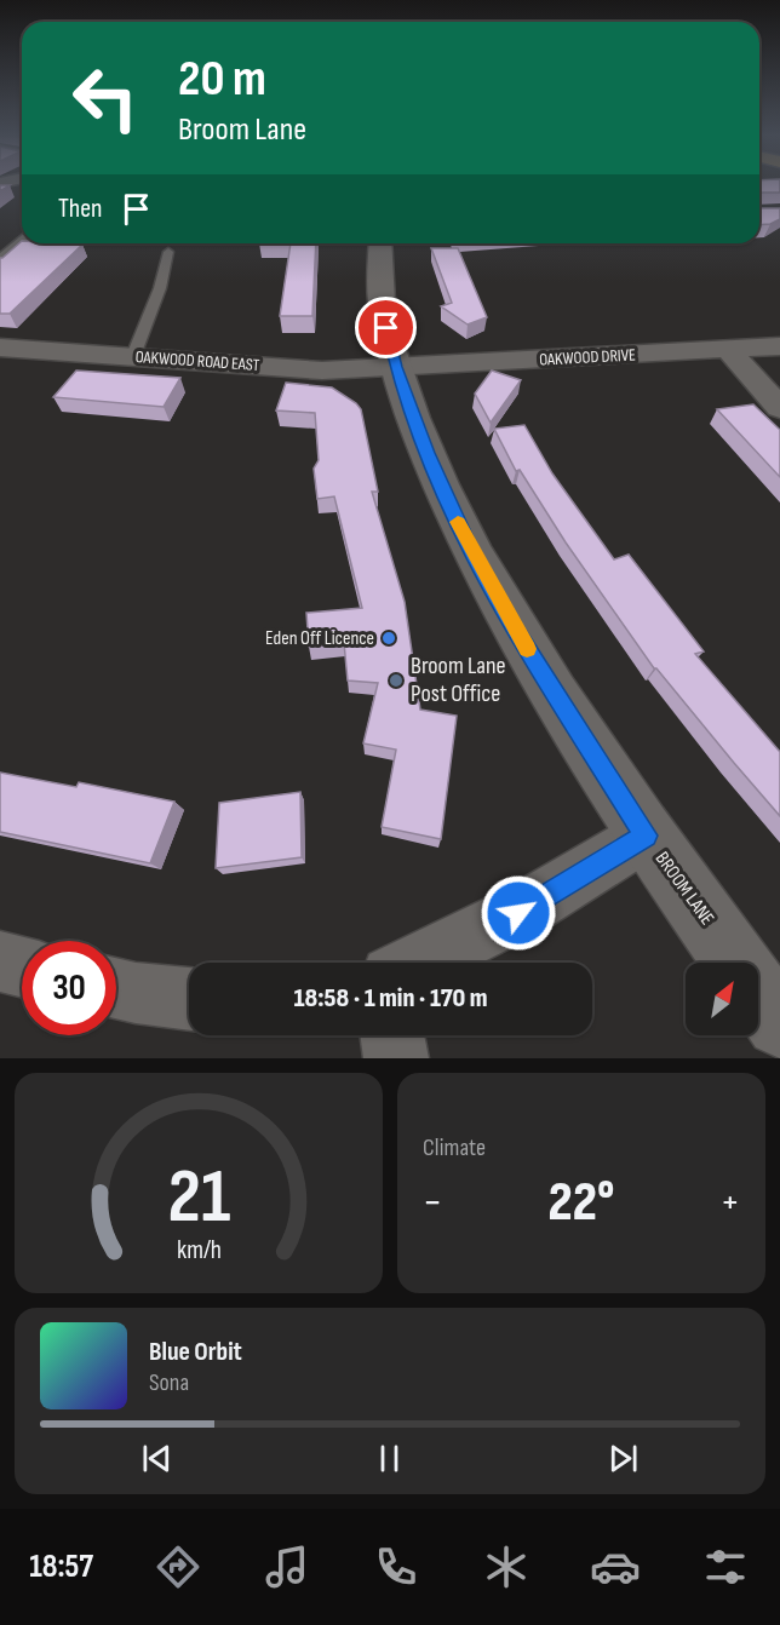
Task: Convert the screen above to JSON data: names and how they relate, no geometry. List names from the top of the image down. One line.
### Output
{"streets":{"main road":["BROOM LANE"],"street":["OAKWOOD DRIVE","OAKWOOD ROAD EAST"]},"crossings":[["OAKWOOD DRIVE","OAKWOOD ROAD EAST"],["OAKWOOD DRIVE","BROOM LANE"],["OAKWOOD ROAD EAST","BROOM LANE"]],"places":["Eden Off Licence","Broom Lane Post Office"],"north":"top right","page":{"turn":["20 m","Broom Lane"],"then":"Then","limit":"30","trip":"18:58 · 1 min · 170 m","tile":"Climate","heat":["−","22°","+"],"song":["Blue Orbit","Sona"],"tabs":"18:57","gauge":["21","km/h"]}}
